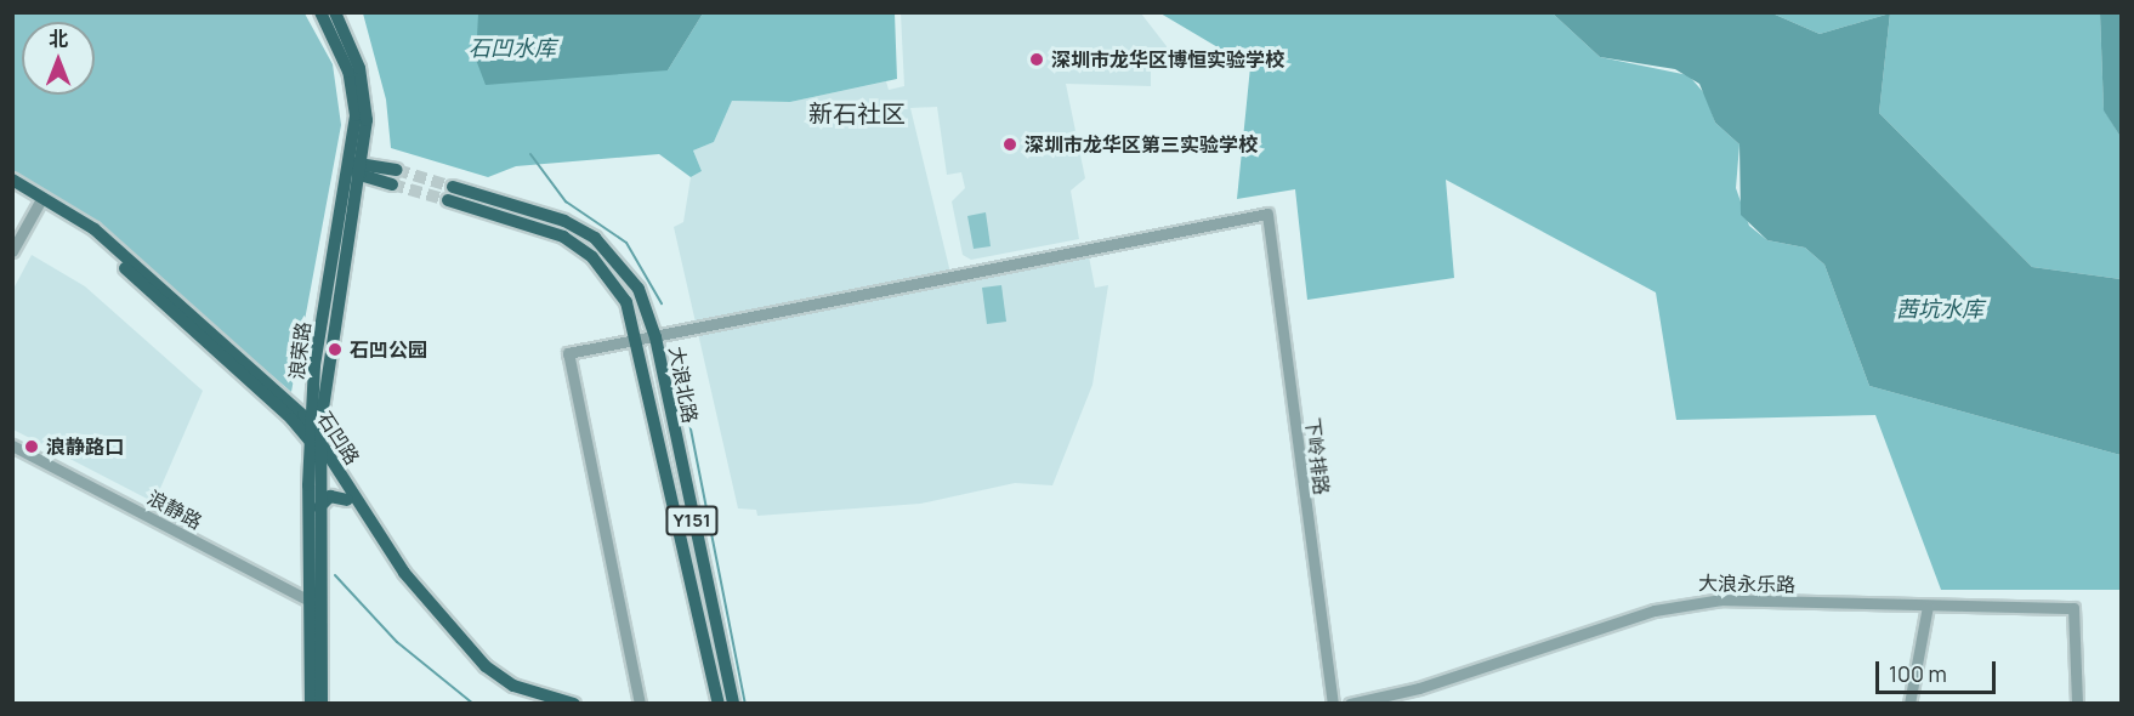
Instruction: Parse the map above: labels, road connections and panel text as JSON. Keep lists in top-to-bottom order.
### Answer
{
  "streets": {
    "main road": [
      "浪荣路",
      "大浪北路",
      "石凹路",
      "Y151"
    ],
    "street": ["下岭排路", "浪静路", "大浪永乐路"]
  },
  "crossings": [
    ["浪荣路", "石凹路"],
    ["浪荣路", "浪静路"],
    ["大浪北路", "下岭排路"]
  ],
  "districts": ["新石社区"],
  "water": ["石凹水库", "茜坑水库"],
  "places": [
    "深圳市龙华区博恒实验学校",
    "深圳市龙华区第三实验学校",
    "石凹公园",
    "浪静路口"
  ],
  "scale_bar": "100 m",
  "north": "top"
}
